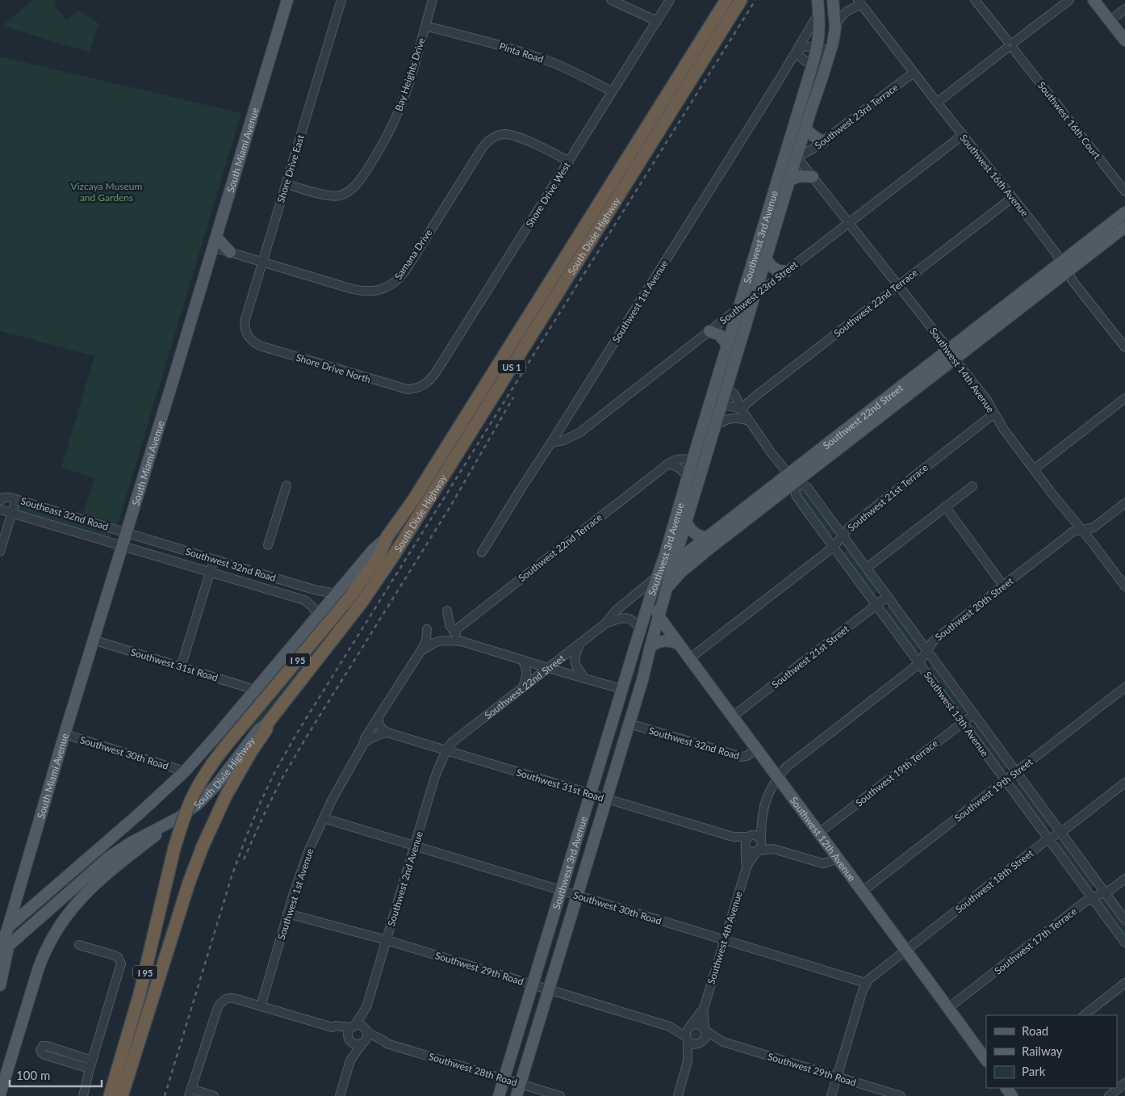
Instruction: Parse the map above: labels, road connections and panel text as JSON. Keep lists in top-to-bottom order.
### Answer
{
  "streets": {
    "highway": ["South Dixie Highway", "US 1", "I 95"],
    "main road": [
      "South Miami Avenue",
      "Southwest 3rd Avenue",
      "Southwest 22nd Street",
      "Southwest 12th Avenue"
    ],
    "street": [
      "Pinta Road",
      "Bay Heights Drive",
      "Southwest 23rd Terrace",
      "Southwest 16th Court",
      "Shore Drive East",
      "Southwest 16th Avenue",
      "Shore Drive West",
      "Samana Drive",
      "Southwest 23rd Street",
      "Southwest 1st Avenue",
      "Southwest 22nd Terrace",
      "Shore Drive North",
      "Southwest 14th Avenue",
      "Southwest 21st Terrace",
      "Southeast 32nd Road",
      "Southwest 32nd Road",
      "Southwest 20th Street",
      "Southwest 21st Street",
      "Southwest 31st Road",
      "Southwest 13th Avenue",
      "Southwest 30th Road",
      "Southwest 19th Terrace",
      "Southwest 19th Street",
      "Southwest 2nd Avenue",
      "Southwest 18th Street",
      "Southwest 4th Avenue",
      "Southwest 17th Terrace",
      "Southwest 29th Road",
      "Southwest 28th Road"
    ]
  },
  "crossings": [
    ["Pinta Road", "Bay Heights Drive"],
    ["Pinta Road", "Shore Drive West"],
    ["Bay Heights Drive", "Shore Drive East"],
    ["Southwest 23rd Terrace", "Southwest 16th Avenue"],
    ["Southwest 23rd Terrace", "Southwest 3rd Avenue"],
    ["Southwest 23rd Terrace", "Southwest 14th Avenue"],
    ["South Miami Avenue", "South Dixie Highway"],
    ["South Miami Avenue", "Southeast 32nd Road"],
    ["South Miami Avenue", "Southwest 32nd Road"],
    ["South Miami Avenue", "Southwest 31st Road"],
    ["South Miami Avenue", "Southwest 30th Road"],
    ["Shore Drive East", "Samana Drive"],
    ["Shore Drive East", "Shore Drive North"],
    ["Southwest 16th Avenue", "Southwest 23rd Street"],
    ["Southwest 16th Avenue", "Southwest 22nd Terrace"],
    ["Southwest 16th Avenue", "Southwest 22nd Street"],
    ["Shore Drive West", "Samana Drive"],
    ["Shore Drive West", "Shore Drive North"],
    ["South Dixie Highway", "Southwest 32nd Road"],
    ["South Dixie Highway", "I 95"],
    ["South Dixie Highway", "Southwest 31st Road"],
    ["South Dixie Highway", "Southwest 30th Road"],
    ["Southwest 3rd Avenue", "Southwest 23rd Street"],
    ["Southwest 3rd Avenue", "Southwest 1st Avenue"],
    ["Southwest 3rd Avenue", "Southwest 22nd Terrace"],
    ["Southwest 3rd Avenue", "Southwest 14th Avenue"],
    ["Southwest 3rd Avenue", "Southwest 22nd Street"],
    ["Southwest 3rd Avenue", "Southwest 32nd Road"],
    ["Southwest 3rd Avenue", "Southwest 31st Road"],
    ["Southwest 3rd Avenue", "Southwest 13th Avenue"],
    ["Southwest 3rd Avenue", "Southwest 30th Road"],
    ["Southwest 3rd Avenue", "Southwest 12th Avenue"],
    ["Southwest 3rd Avenue", "Southwest 29th Road"],
    ["Southwest 3rd Avenue", "Southwest 28th Road"],
    ["Southwest 23rd Street", "Southwest 1st Avenue"],
    ["Southwest 23rd Street", "Southwest 14th Avenue"],
    ["Southwest 1st Avenue", "Southwest 30th Road"],
    ["Southwest 1st Avenue", "Southwest 29th Road"],
    ["Southwest 22nd Terrace", "Southwest 14th Avenue"],
    ["Southwest 22nd Terrace", "Southwest 13th Avenue"],
    ["Southwest 14th Avenue", "Southwest 22nd Street"],
    ["Southwest 14th Avenue", "Southwest 21st Terrace"],
    ["Southwest 14th Avenue", "Southwest 20th Street"],
    ["Southwest 22nd Street", "Southwest 31st Road"],
    ["Southwest 22nd Street", "Southwest 13th Avenue"],
    ["Southwest 22nd Street", "Southwest 2nd Avenue"],
    ["Southwest 21st Terrace", "Southwest 13th Avenue"],
    ["Southwest 21st Terrace", "Southwest 12th Avenue"],
    ["Southeast 32nd Road", "Southwest 32nd Road"],
    ["Southwest 32nd Road", "Southwest 12th Avenue"],
    ["Southwest 20th Street", "Southwest 13th Avenue"],
    ["Southwest 20th Street", "Southwest 12th Avenue"],
    ["Southwest 21st Street", "Southwest 13th Avenue"],
    ["Southwest 21st Street", "Southwest 12th Avenue"],
    ["Southwest 31st Road", "Southwest 2nd Avenue"],
    ["Southwest 31st Road", "Southwest 4th Avenue"],
    ["Southwest 13th Avenue", "Southwest 19th Terrace"],
    ["Southwest 13th Avenue", "Southwest 19th Street"],
    ["Southwest 13th Avenue", "Southwest 18th Street"],
    ["Southwest 13th Avenue", "Southwest 17th Terrace"],
    ["Southwest 30th Road", "Southwest 2nd Avenue"],
    ["Southwest 30th Road", "Southwest 18th Street"],
    ["Southwest 30th Road", "Southwest 4th Avenue"],
    ["Southwest 19th Terrace", "Southwest 12th Avenue"],
    ["Southwest 19th Street", "Southwest 12th Avenue"],
    ["Southwest 12th Avenue", "Southwest 18th Street"],
    ["Southwest 12th Avenue", "Southwest 17th Terrace"],
    ["Southwest 2nd Avenue", "Southwest 29th Road"],
    ["Southwest 2nd Avenue", "Southwest 28th Road"],
    ["Southwest 4th Avenue", "Southwest 29th Road"]
  ],
  "parks": ["Vizcaya Museum and Gardens"],
  "legend": ["Road", "Railway", "Park"],
  "scale_bar": "100 m"
}
